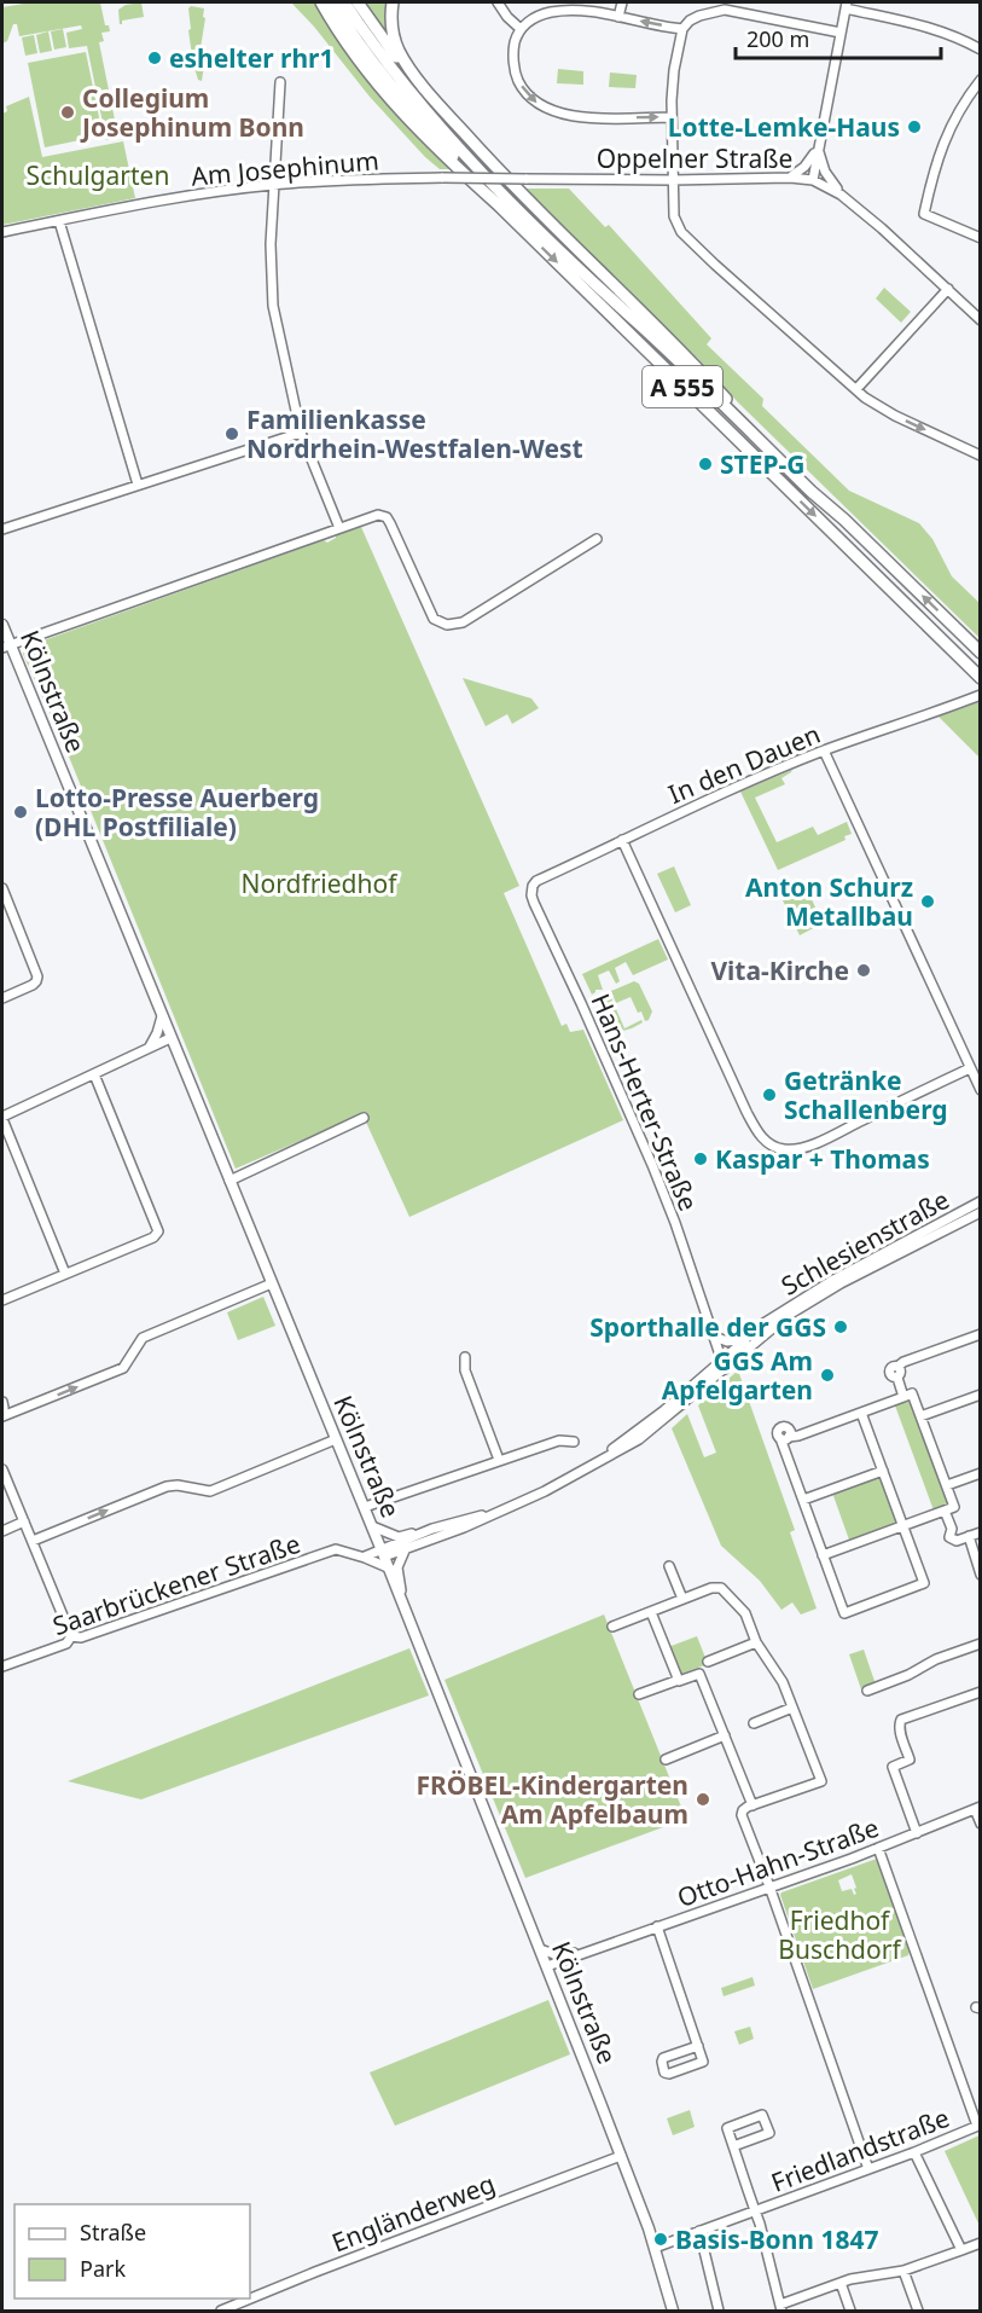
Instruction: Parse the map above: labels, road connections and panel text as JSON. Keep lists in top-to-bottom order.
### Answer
{
  "streets": {
    "highway": ["A 555"],
    "main road": ["Kölnstraße"],
    "street": [
      "Oppelner Straße",
      "Am Josephinum",
      "In den Dauen",
      "Hans-Herter-Straße",
      "Schlesienstraße",
      "Saarbrückener Straße",
      "Otto-Hahn-Straße",
      "Friedlandstraße",
      "Engländerweg"
    ]
  },
  "crossings": [
    ["Oppelner Straße", "Am Josephinum"],
    ["Kölnstraße", "Schlesienstraße"],
    ["Kölnstraße", "Saarbrückener Straße"],
    ["Kölnstraße", "Otto-Hahn-Straße"],
    ["Kölnstraße", "Friedlandstraße"],
    ["Kölnstraße", "Engländerweg"],
    ["In den Dauen", "Hans-Herter-Straße"],
    ["Hans-Herter-Straße", "Schlesienstraße"],
    ["Schlesienstraße", "Saarbrückener Straße"]
  ],
  "parks": ["Schulgarten", "Nordfriedhof", "Friedhof Buschdorf"],
  "places": [
    "eshelter rhr1",
    "Collegium Josephinum Bonn",
    "Lotte-Lemke-Haus",
    "Familienkasse Nordrhein-Westfalen-West",
    "STEP-G",
    "Lotto-Presse Auerberg (DHL Postfiliale)",
    "Anton Schurz Metallbau",
    "Vita-Kirche",
    "Getränke Schallenberg",
    "Kaspar + Thomas",
    "Sporthalle der GGS",
    "GGS Am Apfelgarten",
    "FRÖBEL-Kindergarten Am Apfelbaum",
    "Basis-Bonn 1847"
  ],
  "legend": ["Straße", "Park"],
  "scale_bar": "200 m"
}
